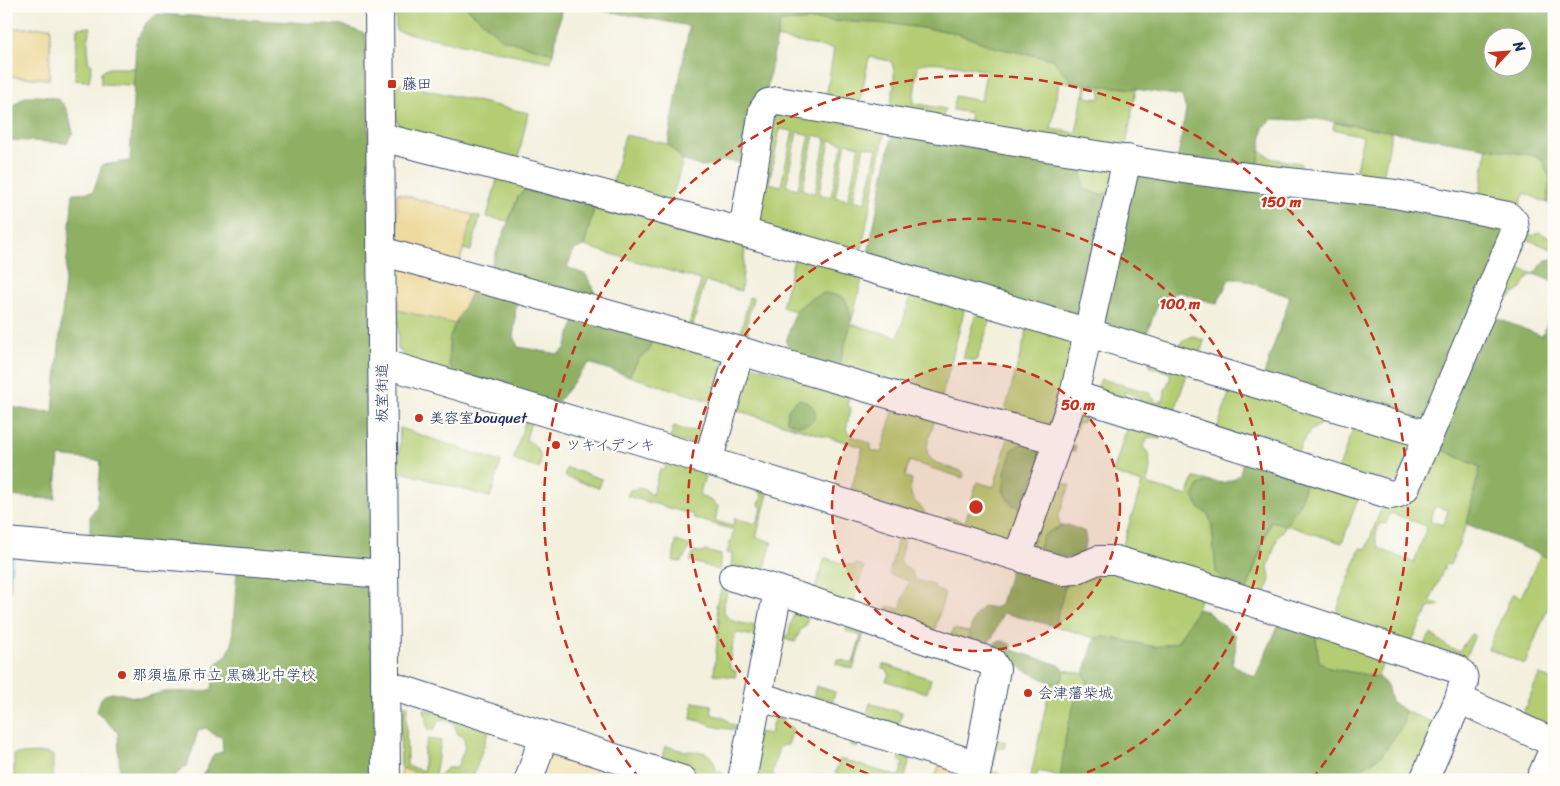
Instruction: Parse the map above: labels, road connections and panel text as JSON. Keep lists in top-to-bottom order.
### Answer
{
  "streets": {
    "street": ["板室街道"]
  },
  "places": {
    "transit": ["藤田"],
    "other": [
      "美容室bouquet",
      "ツキイデンキ",
      "那須塩原市立 黒磯北中学校",
      "会津藩柴城"
    ]
  },
  "north": "top right",
  "rings": ["150 m", "100 m", "50 m"]
}
